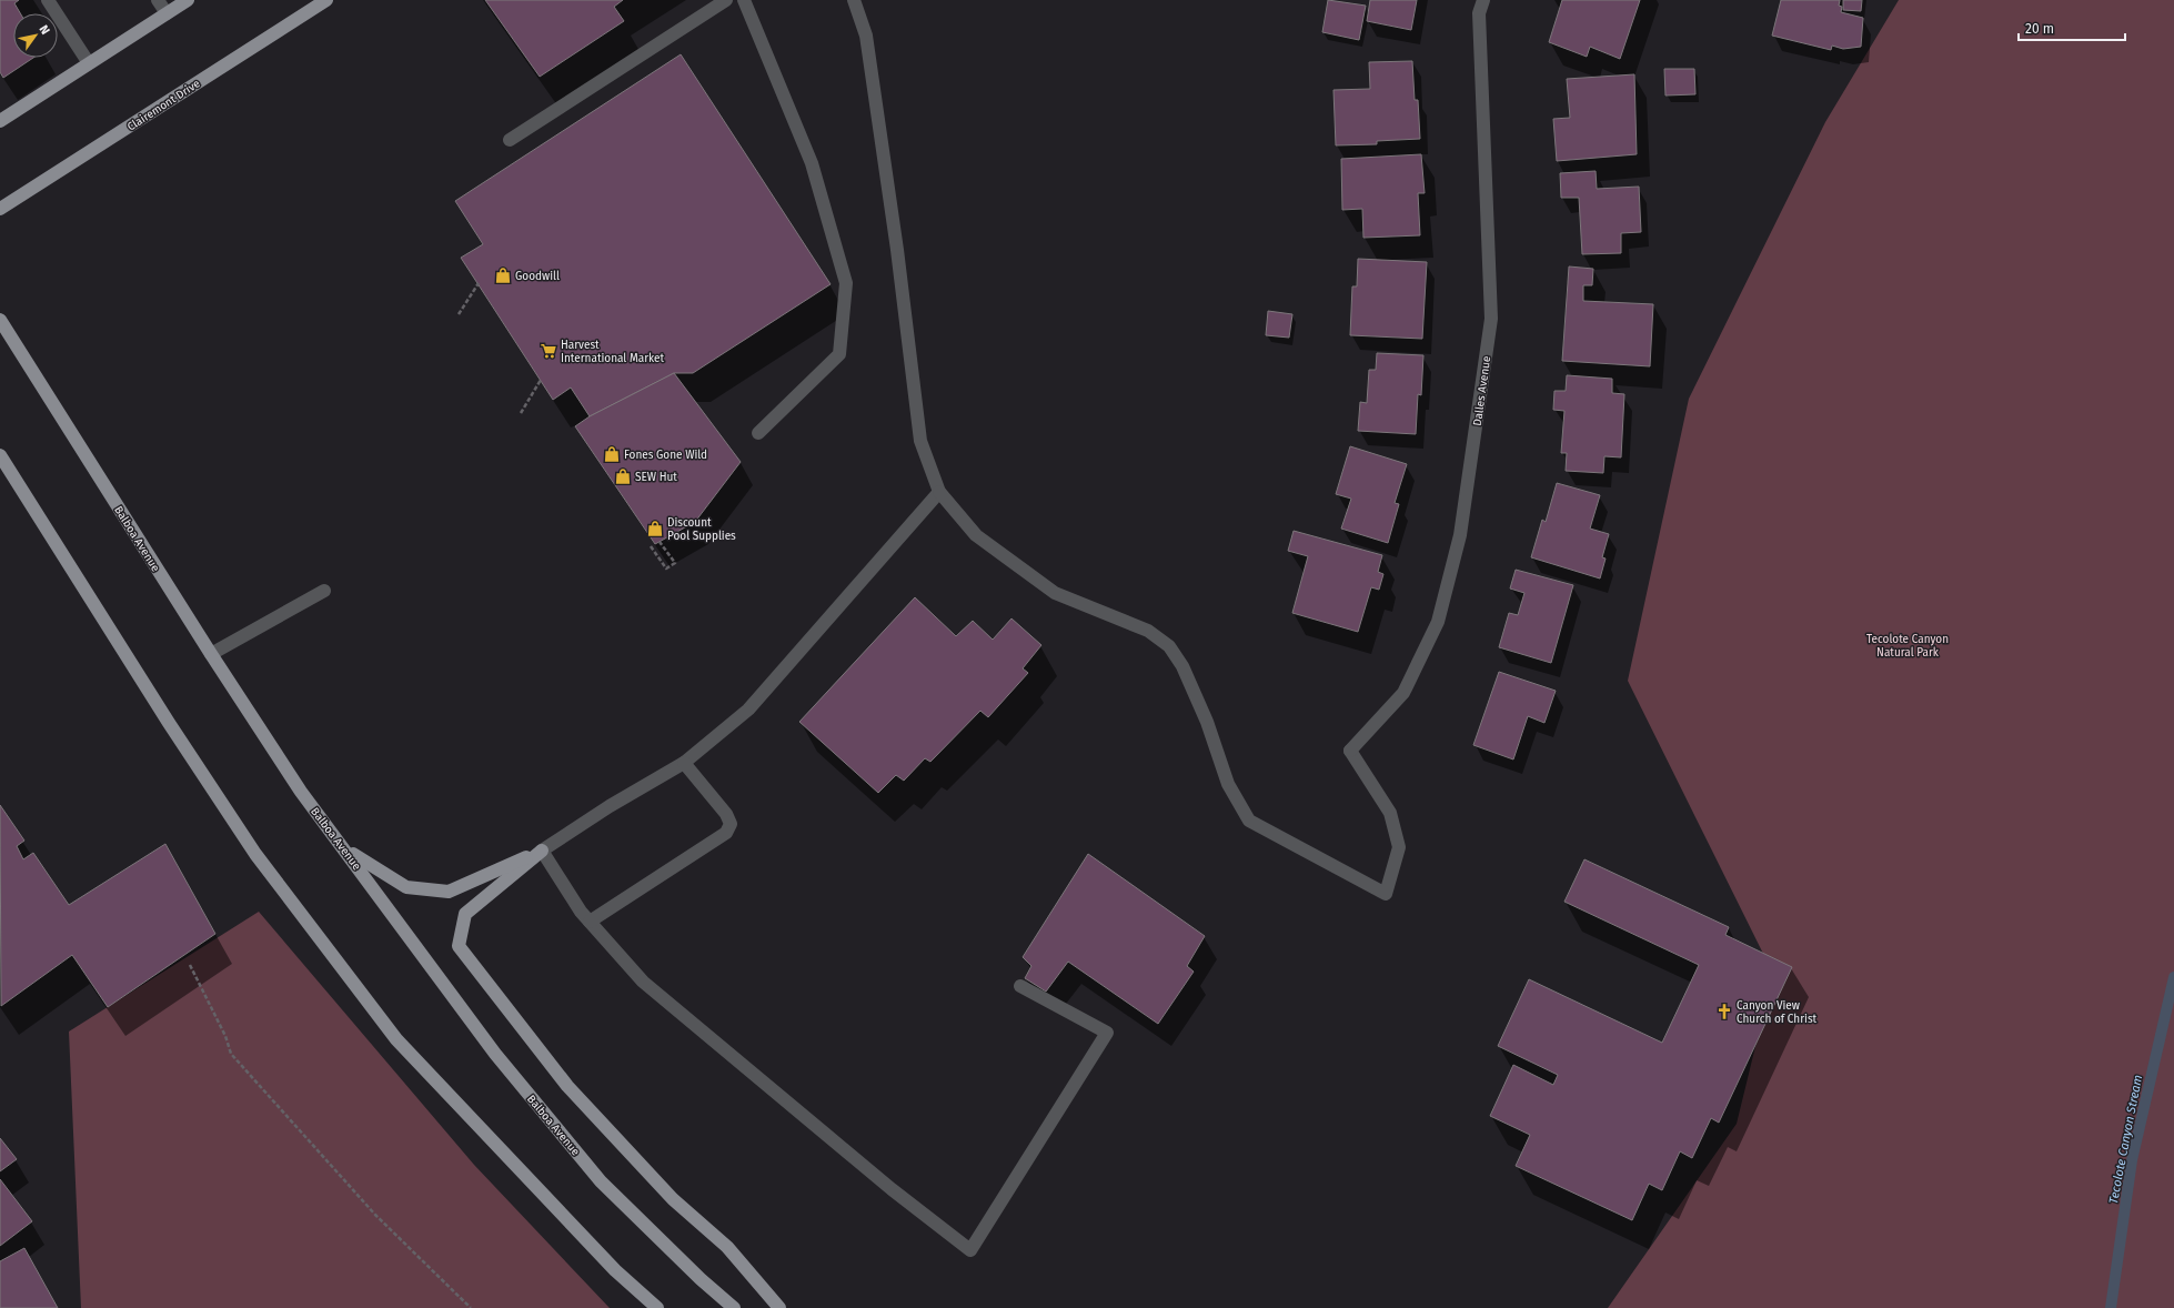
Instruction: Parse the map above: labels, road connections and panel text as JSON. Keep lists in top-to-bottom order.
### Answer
{
  "streets": {
    "main road": ["Clairemont Drive", "Balboa Avenue"],
    "street": ["Dalles Avenue"]
  },
  "water": ["Tecolote Canyon Stream"],
  "parks": ["Tecolote Canyon Natural Park"],
  "places": {
    "shop": [
      "Goodwill",
      "Fones Gone Wild",
      "SEW Hut",
      "Discount Pool Supplies"
    ],
    "supermarket": ["Harvest International Market"],
    "church": ["Canyon View Church of Christ"]
  },
  "scale_bar": "20 m",
  "north": "top right"
}
